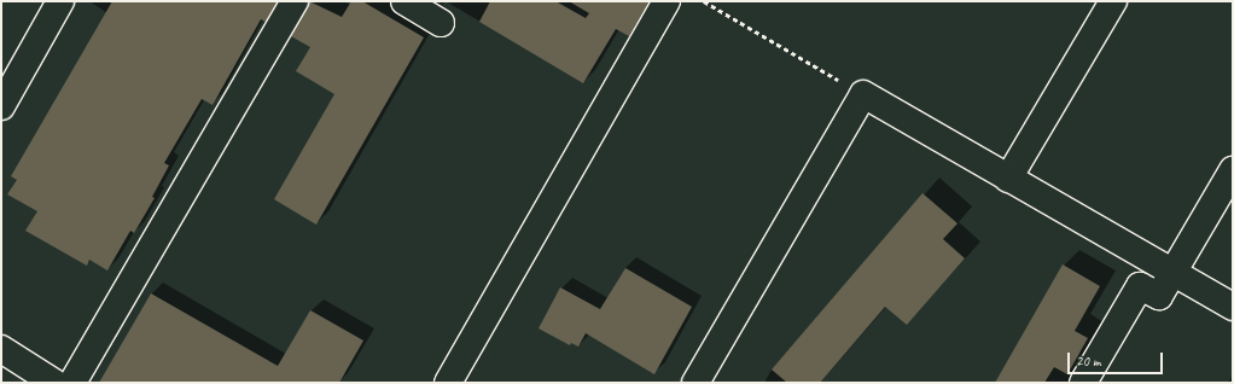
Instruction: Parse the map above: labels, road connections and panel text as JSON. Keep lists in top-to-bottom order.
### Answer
{
  "scale_bar": "20 m"
}
